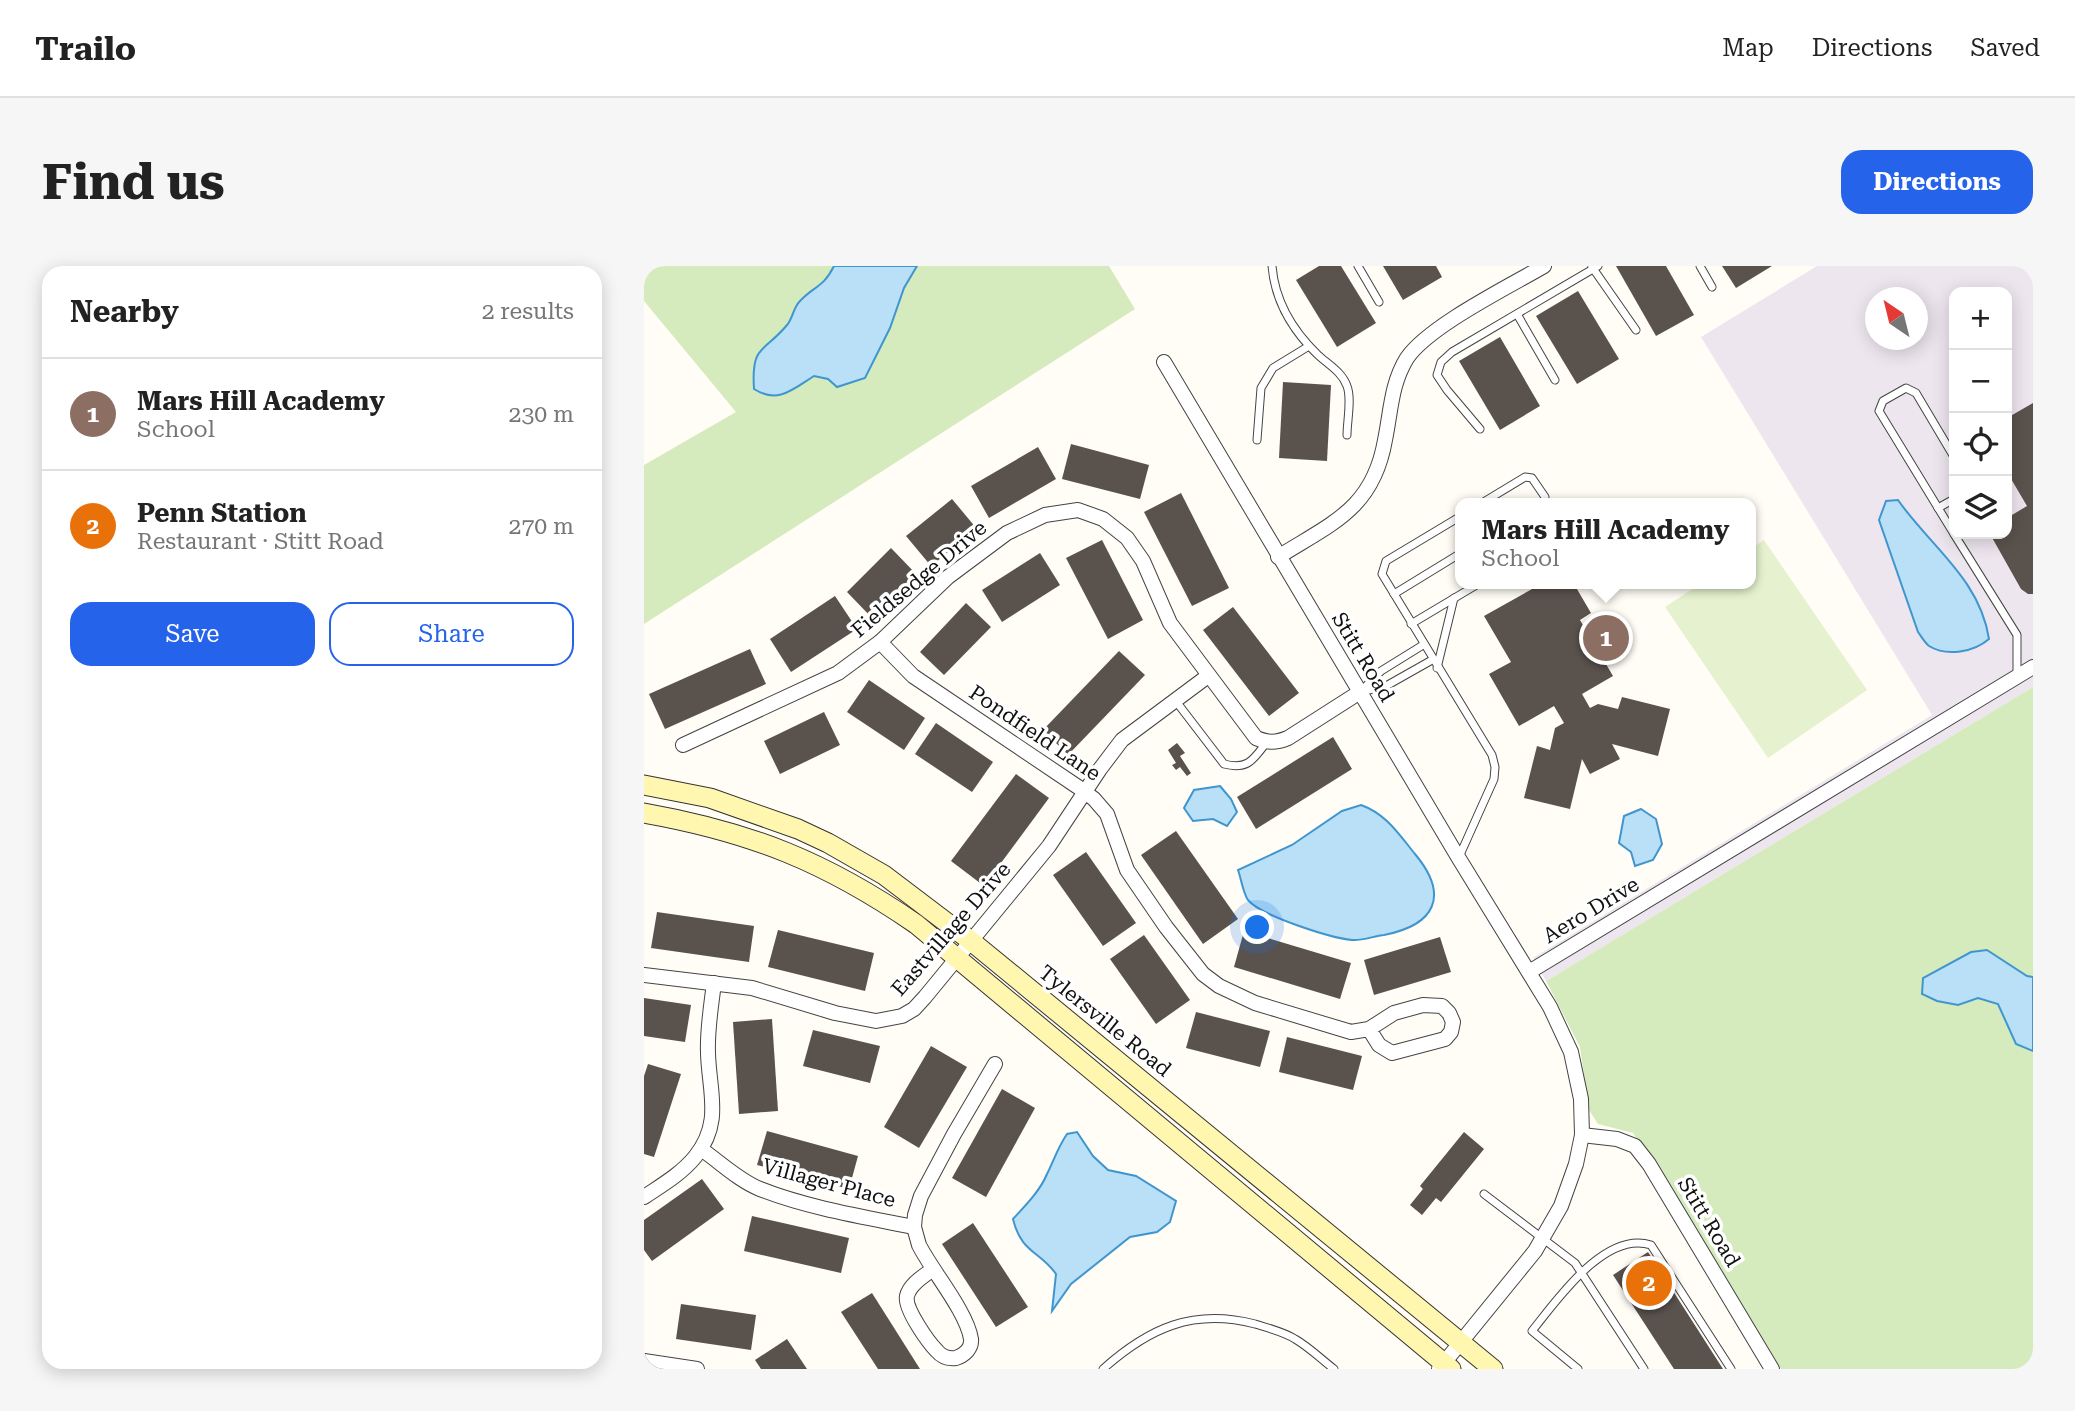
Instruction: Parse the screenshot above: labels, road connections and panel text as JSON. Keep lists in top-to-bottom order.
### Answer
{
  "streets": {
    "main road": ["Tylersville Road"],
    "street": [
      "Fieldsedge Drive",
      "Stitt Road",
      "Pondfield Lane",
      "Aero Drive",
      "Eastvillage Drive",
      "Villager Place"
    ]
  },
  "crossings": [
    ["Fieldsedge Drive", "Pondfield Lane"],
    ["Fieldsedge Drive", "Eastvillage Drive"],
    ["Stitt Road", "Aero Drive"],
    ["Pondfield Lane", "Eastvillage Drive"],
    ["Eastvillage Drive", "Tylersville Road"]
  ],
  "north": "top left",
  "page": {
    "header": "Trailo",
    "nav": ["Map", "Directions", "Saved"],
    "buttons": [
      "Directions",
      ["Save", "Share"]
    ],
    "title": "Find us",
    "heading": ["Nearby", "2 results"],
    "map_buttons": ["+", "−"],
    "list": [
      {
        "mark": "1",
        "name": "Mars Hill Academy",
        "note": "School",
        "value": "230 m"
      },
      {
        "mark": "2",
        "name": "Penn Station",
        "note": "Restaurant · Stitt Road",
        "value": "270 m"
      }
    ],
    "popup": ["Mars Hill Academy", "School"],
    "pins": ["1", "2"]
  }
}
